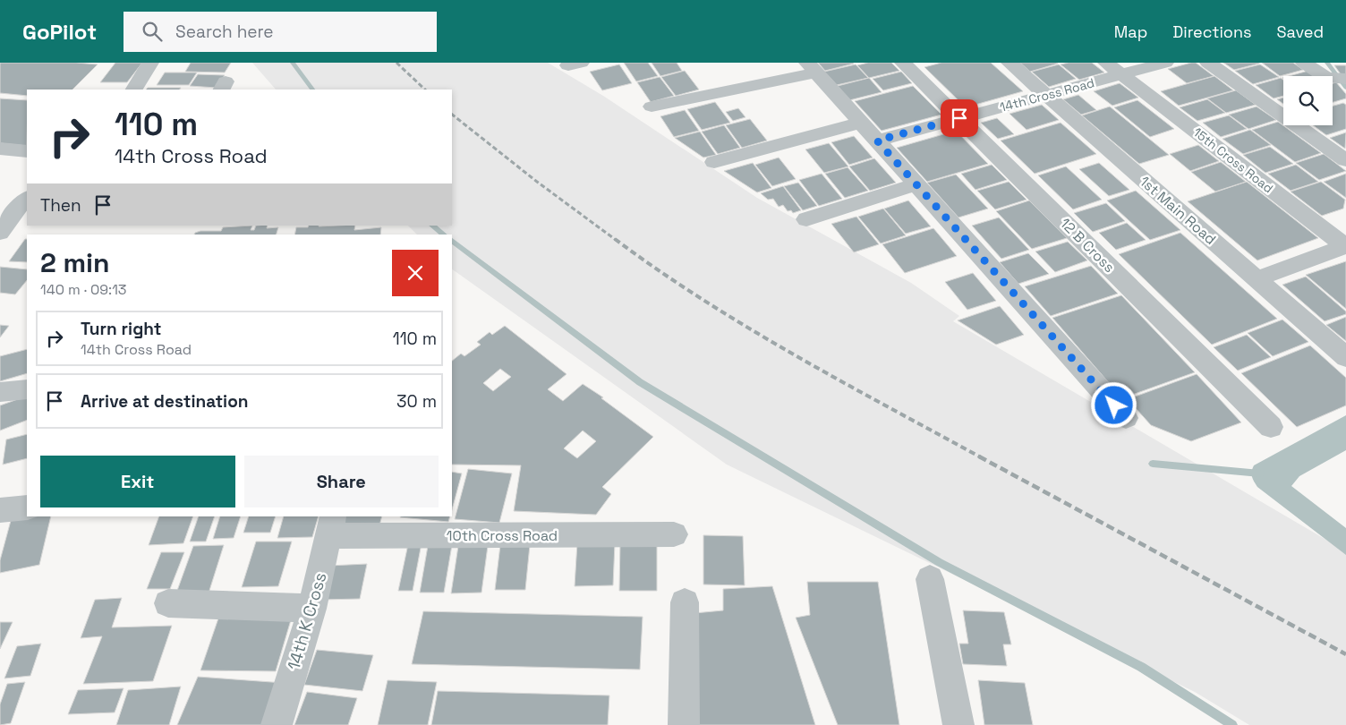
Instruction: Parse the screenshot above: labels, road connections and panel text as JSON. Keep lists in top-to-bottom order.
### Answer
{
  "streets": {
    "street": [
      "14th Cross Road",
      "15th Cross Road",
      "1st Main Road",
      "12 B Cross",
      "10th Cross Road",
      "14th K Cross"
    ]
  },
  "crossings": [
    ["14th Cross Road", "15th Cross Road"],
    ["14th Cross Road", "1st Main Road"],
    ["14th Cross Road", "12 B Cross"],
    ["10th Cross Road", "14th K Cross"]
  ],
  "page": {
    "header": "GoPilot",
    "search": "Search here",
    "nav": ["Map", "Directions", "Saved"],
    "turn": ["110 m", "14th Cross Road"],
    "then": "Then",
    "heading": ["2 min", "140 m · 09:13"],
    "list": [
      {
        "name": "Turn right",
        "note": "14th Cross Road",
        "value": "110 m"
      },
      {
        "name": "Arrive at destination",
        "value": "30 m"
      }
    ],
    "buttons": ["Exit", "Share"]
  }
}
